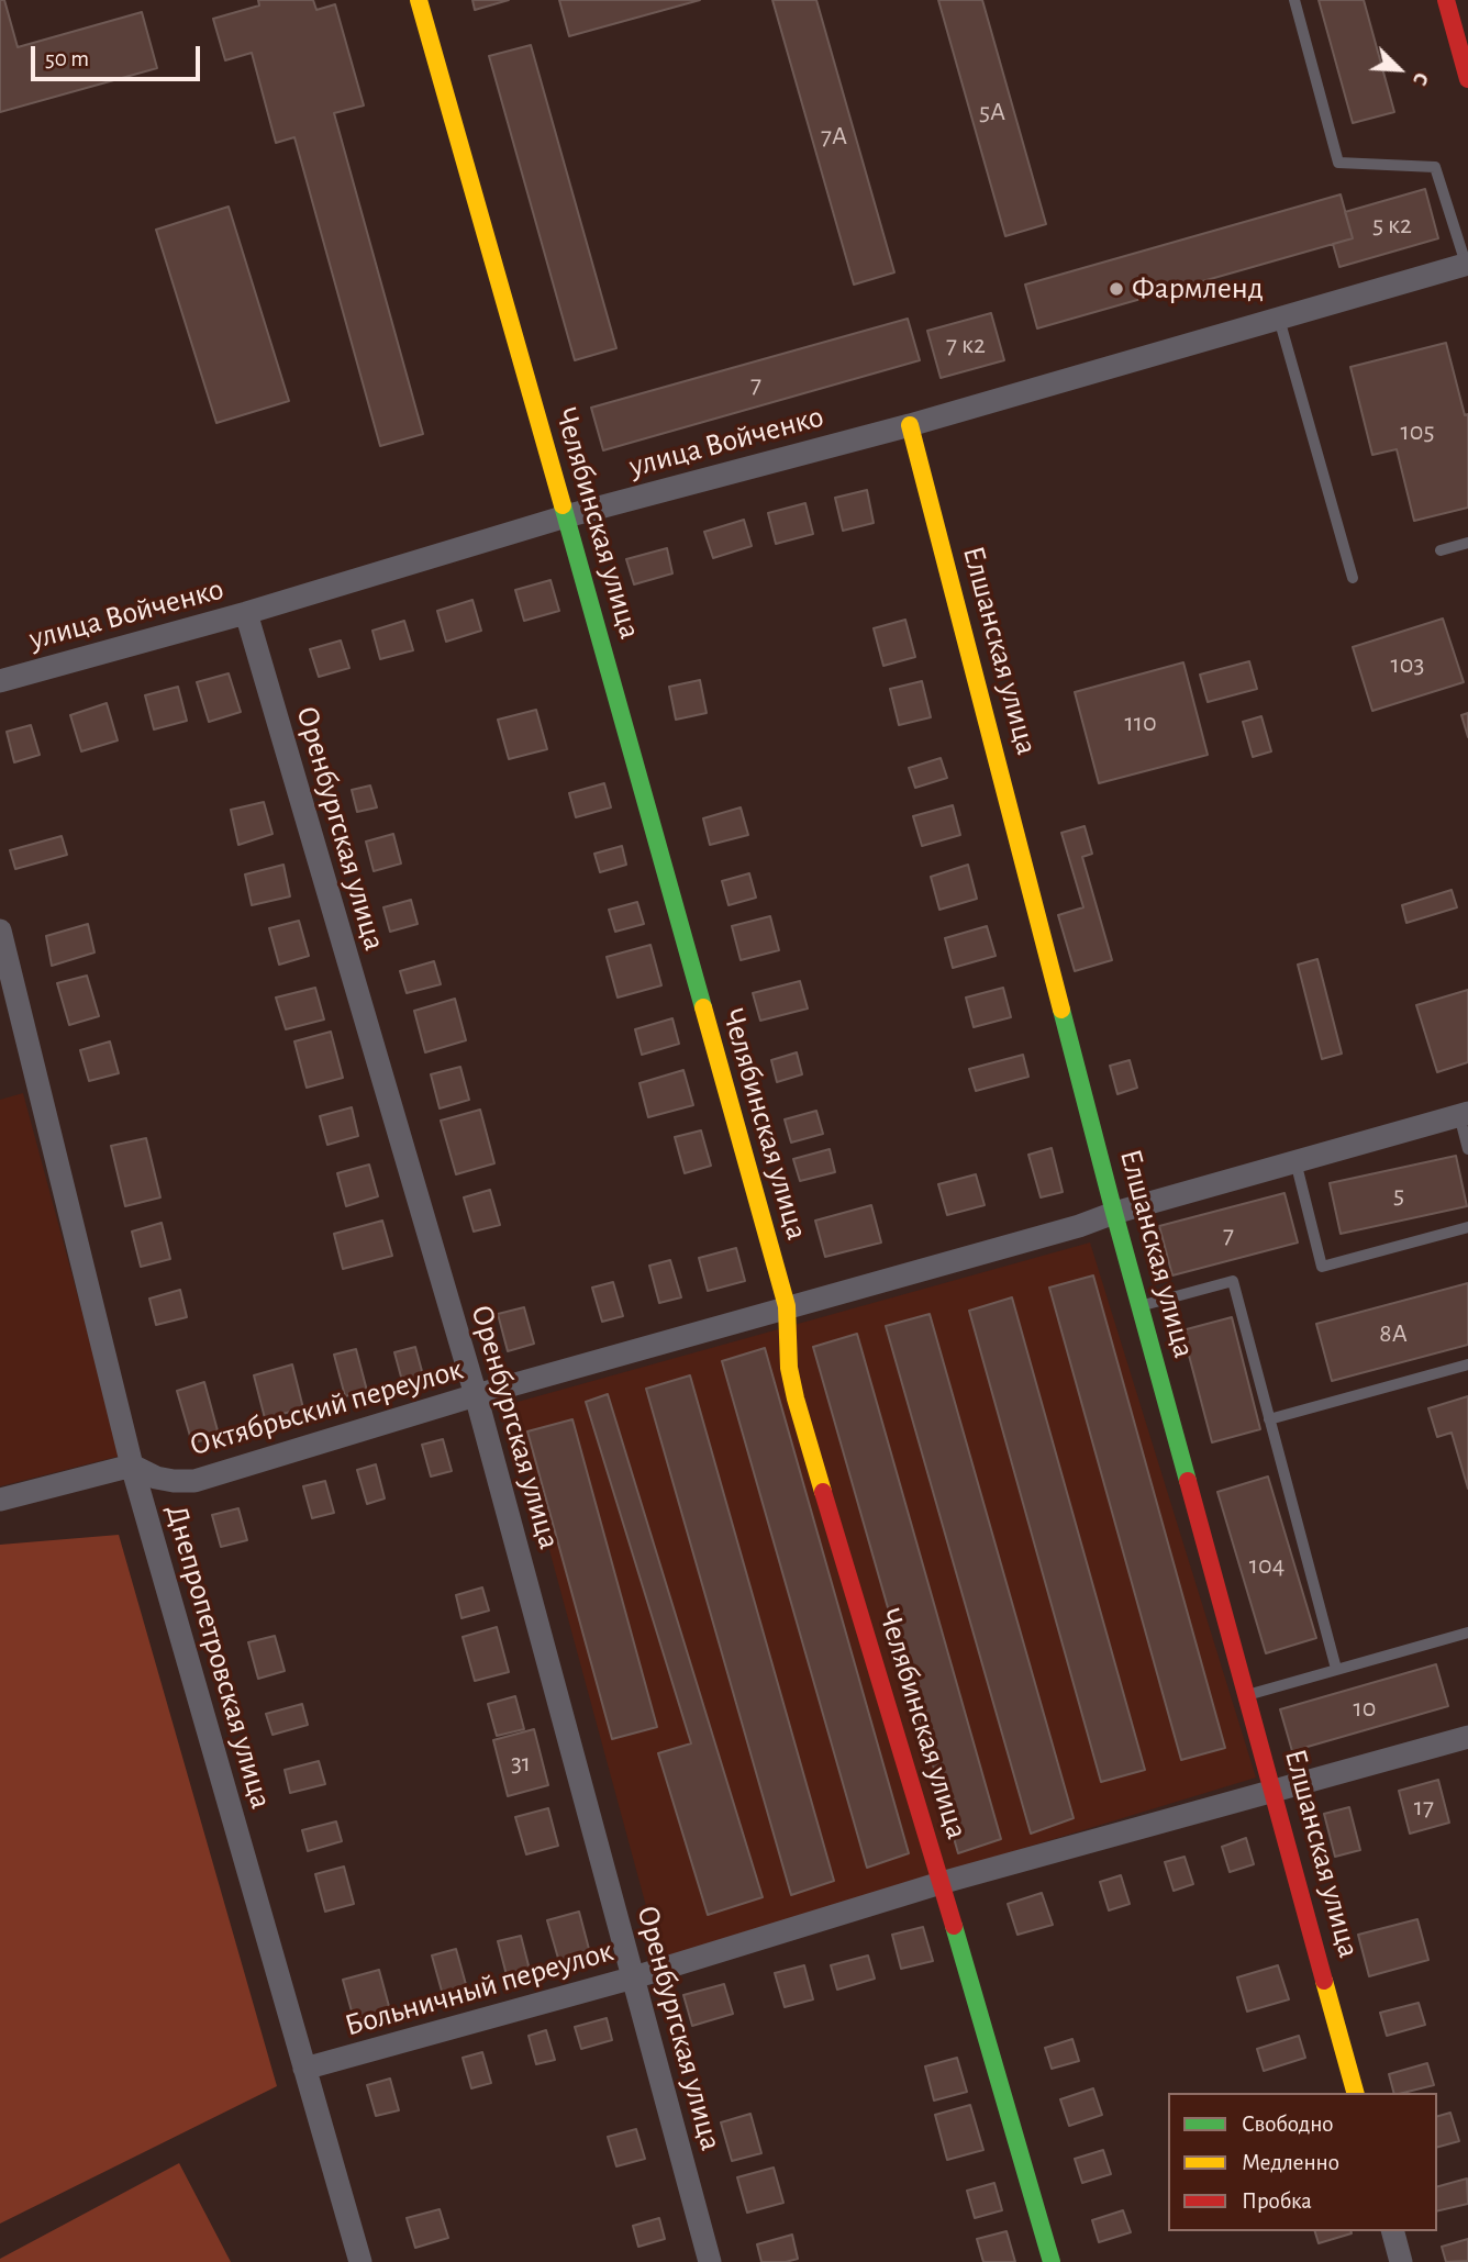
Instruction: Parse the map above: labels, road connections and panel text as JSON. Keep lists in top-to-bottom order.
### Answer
{
  "streets": {
    "street": [
      "улица Войченко",
      "Челябинская улица",
      "Елшанская улица",
      "Оренбургская улица",
      "Октябрьский переулок",
      "Днепропетровская улица",
      "Больничный переулок"
    ]
  },
  "crossings": [
    ["улица Войченко", "Челябинская улица"],
    ["улица Войченко", "Елшанская улица"],
    ["улица Войченко", "Оренбургская улица"],
    ["Челябинская улица", "Октябрьский переулок"],
    ["Челябинская улица", "Больничный переулок"],
    ["Елшанская улица", "Октябрьский переулок"],
    ["Елшанская улица", "Больничный переулок"],
    ["Оренбургская улица", "Октябрьский переулок"],
    ["Оренбургская улица", "Больничный переулок"],
    ["Октябрьский переулок", "Днепропетровская улица"],
    ["Днепропетровская улица", "Больничный переулок"]
  ],
  "places": ["Фармленд"],
  "house_numbers": [
    "5А",
    "7А",
    "5 к2",
    "7 к2",
    "7",
    "105",
    "103",
    "110",
    "5",
    "7",
    "8А",
    "104",
    "10",
    "31",
    "17"
  ],
  "legend": ["Свободно", "Медленно", "Пробка"],
  "scale_bar": "50 m",
  "north": "bottom right"
}
